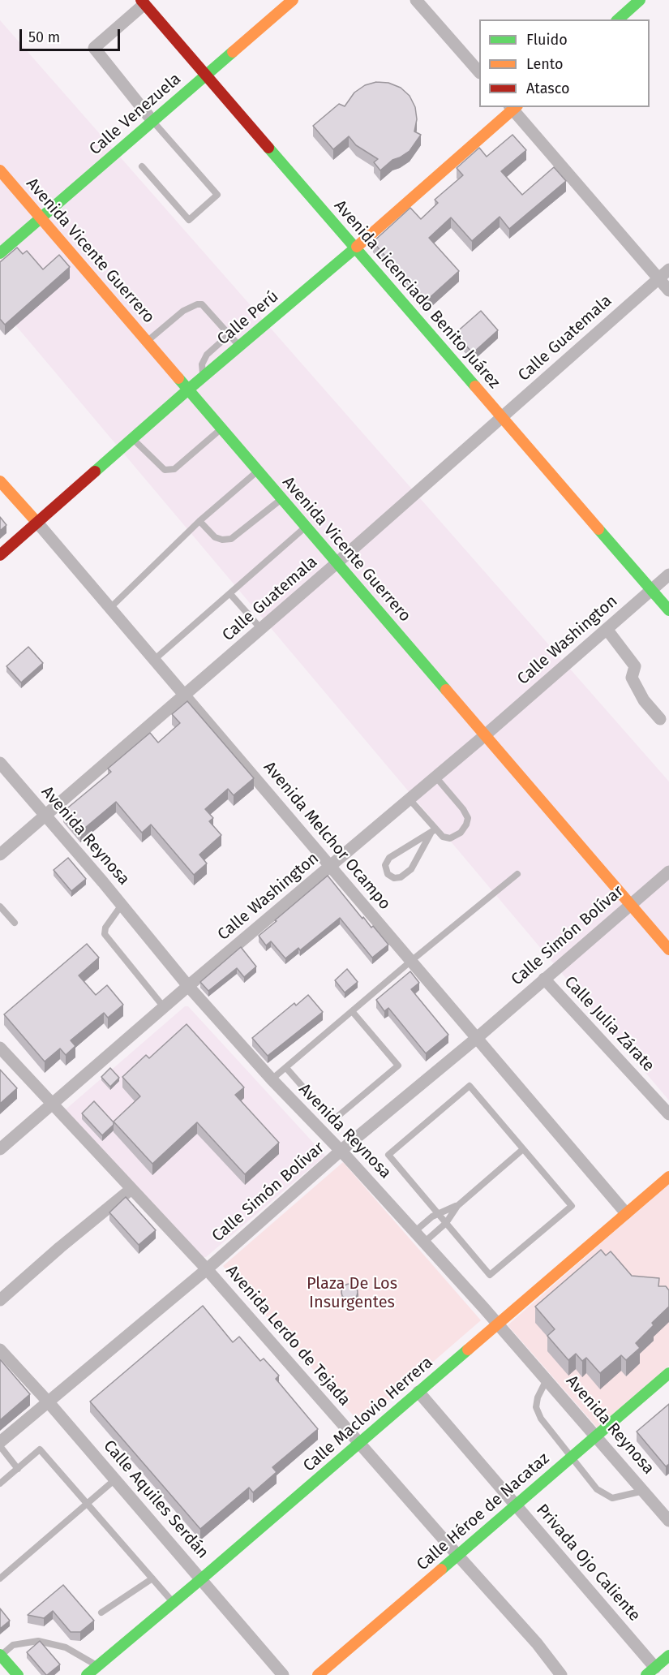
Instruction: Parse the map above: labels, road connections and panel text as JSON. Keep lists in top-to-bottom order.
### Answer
{
  "streets": {
    "main road": [
      "Calle Venezuela",
      "Avenida Vicente Guerrero",
      "Avenida Licenciado Benito Juárez",
      "Calle Perú",
      "Avenida Melchor Ocampo",
      "Calle Maclovio Herrera",
      "Calle Héroe de Nacataz"
    ],
    "street": [
      "Calle Guatemala",
      "Calle Washington",
      "Avenida Reynosa",
      "Calle Simón Bolívar",
      "Calle Julia Zárate",
      "Avenida Lerdo de Tejada",
      "Calle Aquiles Serdán",
      "Privada Ojo Caliente"
    ]
  },
  "crossings": [
    ["Calle Venezuela", "Avenida Vicente Guerrero"],
    ["Calle Venezuela", "Avenida Licenciado Benito Juárez"],
    ["Avenida Vicente Guerrero", "Calle Perú"],
    ["Avenida Vicente Guerrero", "Calle Guatemala"],
    ["Avenida Vicente Guerrero", "Calle Washington"],
    ["Avenida Vicente Guerrero", "Calle Simón Bolívar"],
    ["Avenida Licenciado Benito Juárez", "Calle Perú"],
    ["Avenida Licenciado Benito Juárez", "Calle Guatemala"],
    ["Avenida Licenciado Benito Juárez", "Calle Washington"],
    ["Calle Perú", "Avenida Melchor Ocampo"],
    ["Calle Guatemala", "Avenida Reynosa"],
    ["Calle Guatemala", "Avenida Melchor Ocampo"],
    ["Calle Washington", "Avenida Reynosa"],
    ["Calle Washington", "Avenida Melchor Ocampo"],
    ["Calle Washington", "Avenida Lerdo de Tejada"],
    ["Avenida Reynosa", "Calle Simón Bolívar"],
    ["Avenida Reynosa", "Calle Maclovio Herrera"],
    ["Avenida Reynosa", "Calle Héroe de Nacataz"],
    ["Avenida Melchor Ocampo", "Calle Simón Bolívar"],
    ["Avenida Melchor Ocampo", "Calle Maclovio Herrera"],
    ["Calle Simón Bolívar", "Calle Julia Zárate"],
    ["Calle Simón Bolívar", "Avenida Lerdo de Tejada"],
    ["Calle Simón Bolívar", "Calle Aquiles Serdán"],
    ["Avenida Lerdo de Tejada", "Calle Maclovio Herrera"],
    ["Avenida Lerdo de Tejada", "Calle Héroe de Nacataz"],
    ["Calle Maclovio Herrera", "Calle Aquiles Serdán"],
    ["Calle Maclovio Herrera", "Privada Ojo Caliente"],
    ["Calle Héroe de Nacataz", "Privada Ojo Caliente"]
  ],
  "parks": ["Plaza De Los Insurgentes"],
  "legend": ["Fluido", "Lento", "Atasco"],
  "scale_bar": "50 m"
}
